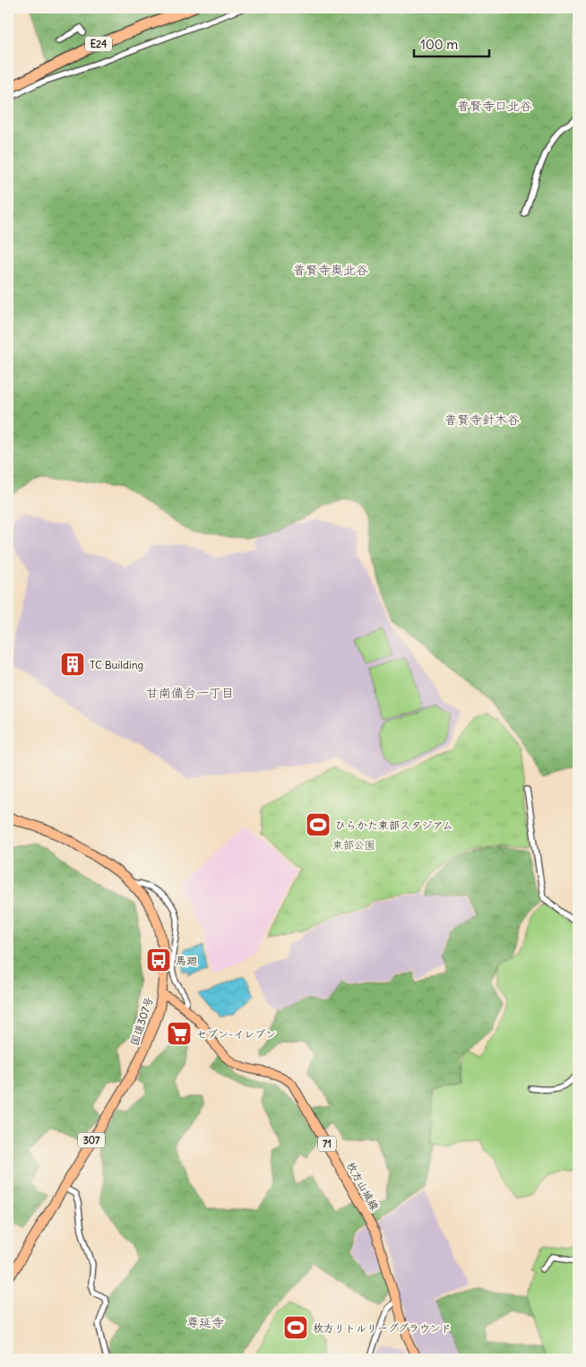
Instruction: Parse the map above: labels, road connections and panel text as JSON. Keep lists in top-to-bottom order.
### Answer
{
  "streets": {
    "highway": ["E24", "国道307号", "307"],
    "main road": ["71", "枚方山城線"]
  },
  "crossings": [
    ["国道307号", "枚方山城線"]
  ],
  "districts": [
    "普賢寺口北谷",
    "普賢寺奥北谷",
    "普賢寺針木谷",
    "甘南備台一丁目",
    "尊延寺"
  ],
  "parks": ["東部公園"],
  "places": {
    "building": ["TC Building"],
    "sports": ["ひらかた東部スタジアム", "枚方リトルリーググラウンド"],
    "bus stop": ["馬廻"],
    "supermarket": ["セブン-イレブン"]
  },
  "scale_bar": "100 m"
}
